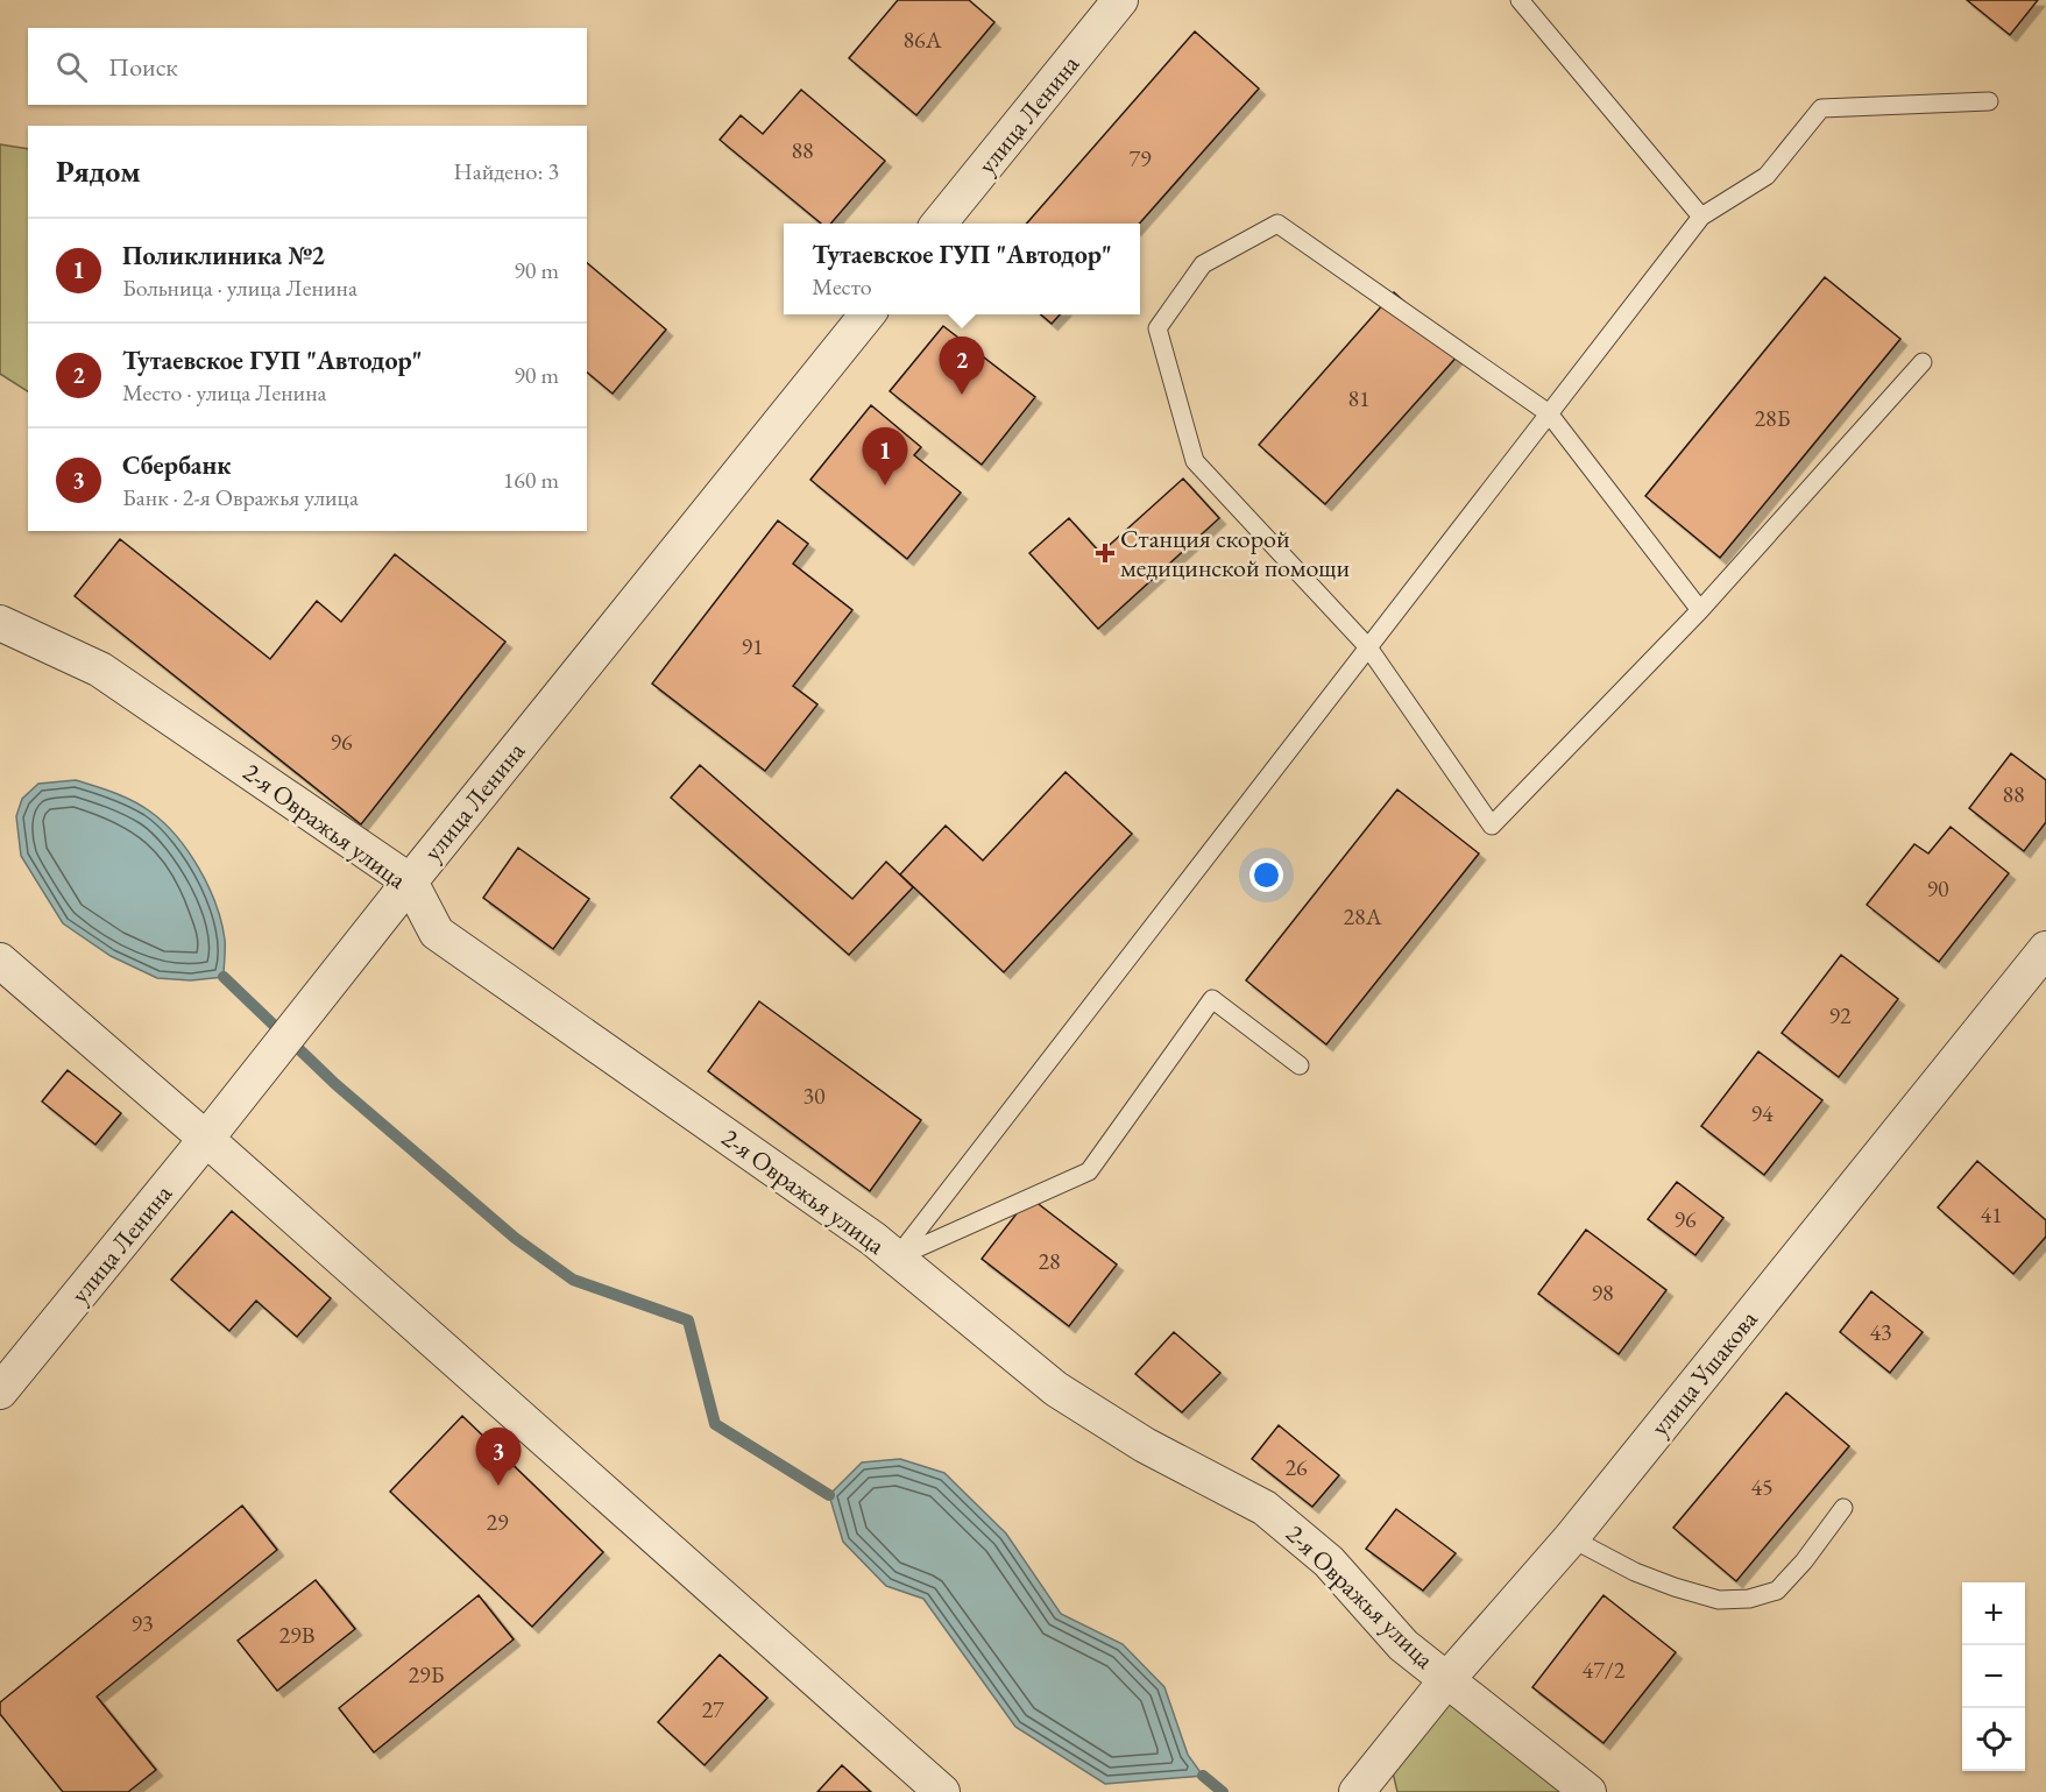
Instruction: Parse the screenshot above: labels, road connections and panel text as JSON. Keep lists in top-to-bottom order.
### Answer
{
  "streets": {
    "street": ["улица Ленина", "2-я Овражья улица", "улица Ушакова"]
  },
  "crossings": [
    ["улица Ленина", "2-я Овражья улица"],
    ["2-я Овражья улица", "улица Ушакова"]
  ],
  "places": {
    "health": ["Станция скорой медицинской помощи"]
  },
  "house_numbers": [
    "86А",
    "88",
    "79",
    "81",
    "28Б",
    "91",
    "96",
    "88",
    "90",
    "28А",
    "92",
    "30",
    "94",
    "41",
    "96",
    "28",
    "98",
    "43",
    "26",
    "45",
    "29",
    "93",
    "29В",
    "47/2",
    "29Б",
    "27"
  ],
  "page": {
    "search": "Поиск",
    "heading": ["Рядом", "Найдено: 3"],
    "list": [
      {
        "mark": "1",
        "name": "Поликлиника №2",
        "note": "Больница · улица Ленина",
        "value": "90 m"
      },
      {
        "mark": "2",
        "name": "Тутаевское ГУП \"Автодор\"",
        "note": "Место · улица Ленина",
        "value": "90 m"
      },
      {
        "mark": "3",
        "name": "Сбербанк",
        "note": "Банк · 2-я Овражья улица",
        "value": "160 m"
      }
    ],
    "popup": ["Тутаевское ГУП \"Автодор\"", "Место"],
    "pins": ["2", "1", "3"],
    "map_buttons": ["+", "−"]
  }
}
